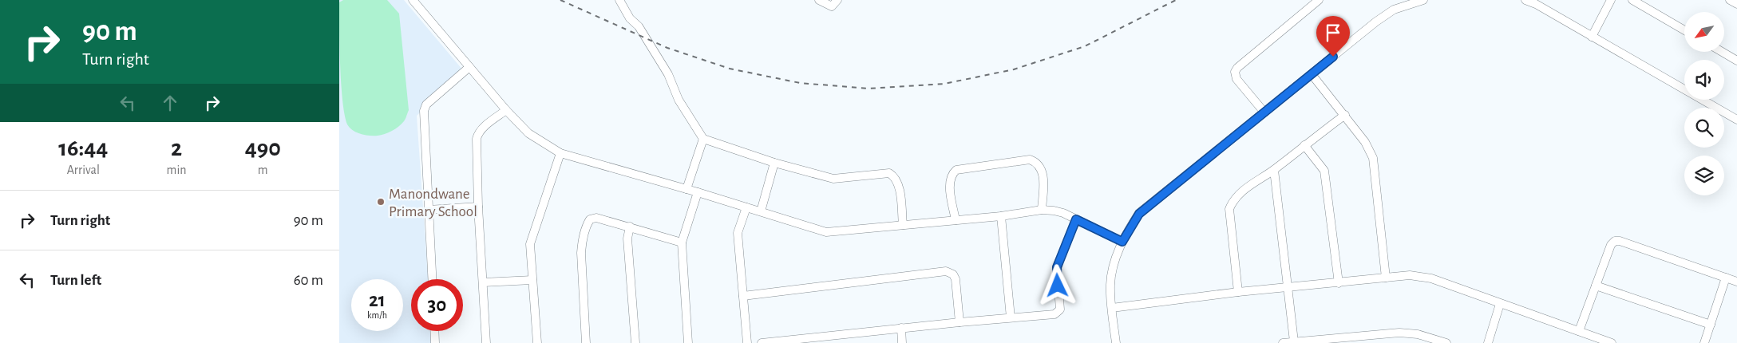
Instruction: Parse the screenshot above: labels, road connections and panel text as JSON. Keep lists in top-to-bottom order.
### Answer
{
  "places": ["Manondwane Primary School"],
  "north": "bottom left",
  "page": {
    "turn": ["90 m", "Turn right"],
    "eta": [
      "16:44",
      "Arrival",
      "2",
      "min",
      "490",
      "m"
    ],
    "list": [
      {
        "name": "Turn right",
        "value": "90 m"
      },
      {
        "name": "Turn left",
        "value": "60 m"
      }
    ],
    "speed": "21 km/h",
    "limit": "30"
  }
}
